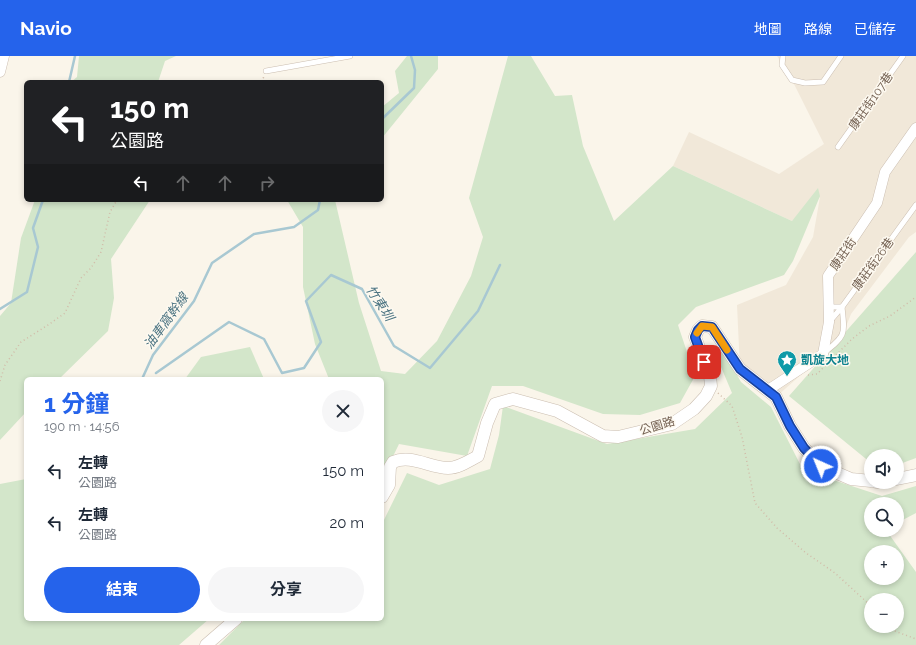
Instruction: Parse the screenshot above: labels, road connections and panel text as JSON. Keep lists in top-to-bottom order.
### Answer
{
  "streets": {
    "street": ["康莊街", "公園路"],
    "lane": ["康莊街107巷", "康莊街26巷"]
  },
  "crossings": [
    ["康莊街", "康莊街26巷"]
  ],
  "water": ["竹東圳", "油車窩幹線"],
  "places": {
    "place": ["凱旋大地"]
  },
  "page": {
    "header": "Navio",
    "nav": ["地圖", "路線", "已儲存"],
    "turn": ["150 m", "公園路"],
    "heading": ["1 分鐘", "190 m · 14:56"],
    "list": [
      {
        "name": "左轉",
        "note": "公園路",
        "value": "150 m"
      },
      {
        "name": "左轉",
        "note": "公園路",
        "value": "20 m"
      }
    ],
    "map_buttons": ["+", "−"],
    "buttons": ["結束", "分享"]
  }
}
